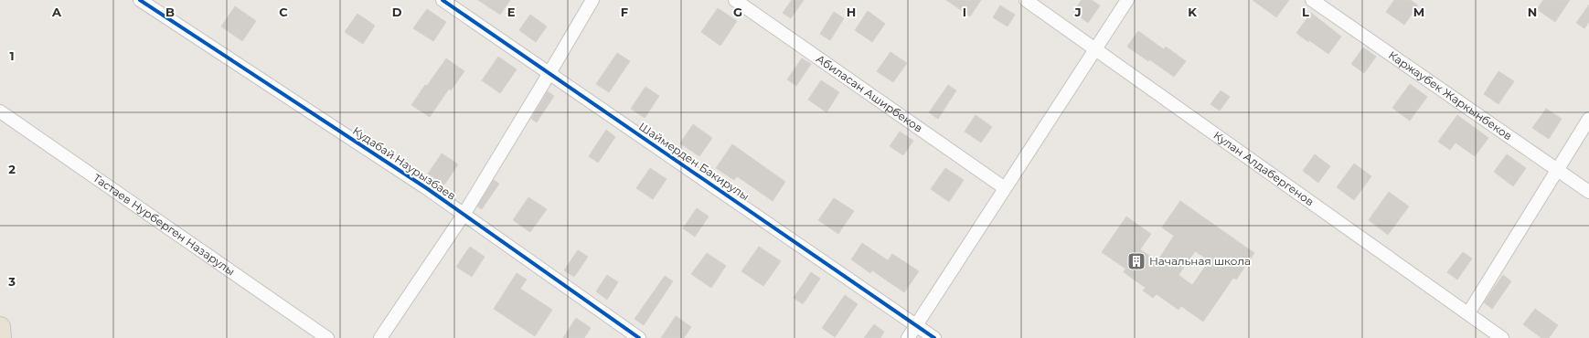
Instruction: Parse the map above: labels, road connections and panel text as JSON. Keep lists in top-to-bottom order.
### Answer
{
  "streets": {
    "street": [
      "Абиласан Аширбеков",
      "Каржаубек Жаркынбеков",
      "Шаймерден Бакирулы",
      "Кудабай Наурызбаев",
      "Кулан Алдабергенов",
      "Тастаев Нурберген Назарулы"
    ]
  },
  "places": {
    "building": ["Начальная школа"]
  },
  "grid": {
    "columns": [
      "A",
      "B",
      "C",
      "D",
      "E",
      "F",
      "G",
      "H",
      "I",
      "J",
      "K",
      "L",
      "M",
      "N"
    ],
    "rows": ["1", "2", "3"]
  }
}
